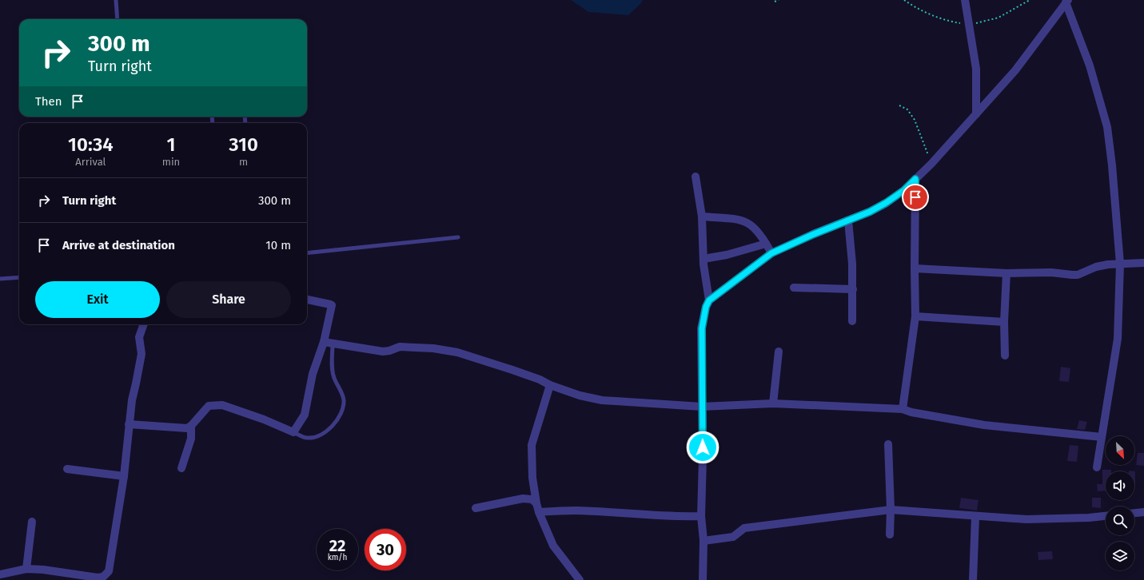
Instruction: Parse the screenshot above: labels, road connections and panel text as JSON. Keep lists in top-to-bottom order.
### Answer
{
  "north": "bottom right",
  "page": {
    "turn": ["300 m", "Turn right"],
    "then": "Then",
    "eta": [
      "10:34",
      "Arrival",
      "1",
      "min",
      "310",
      "m"
    ],
    "list": [
      {
        "name": "Turn right",
        "value": "300 m"
      },
      {
        "name": "Arrive at destination",
        "value": "10 m"
      }
    ],
    "buttons": ["Exit", "Share"],
    "speed": "22 km/h",
    "limit": "30"
  }
}
